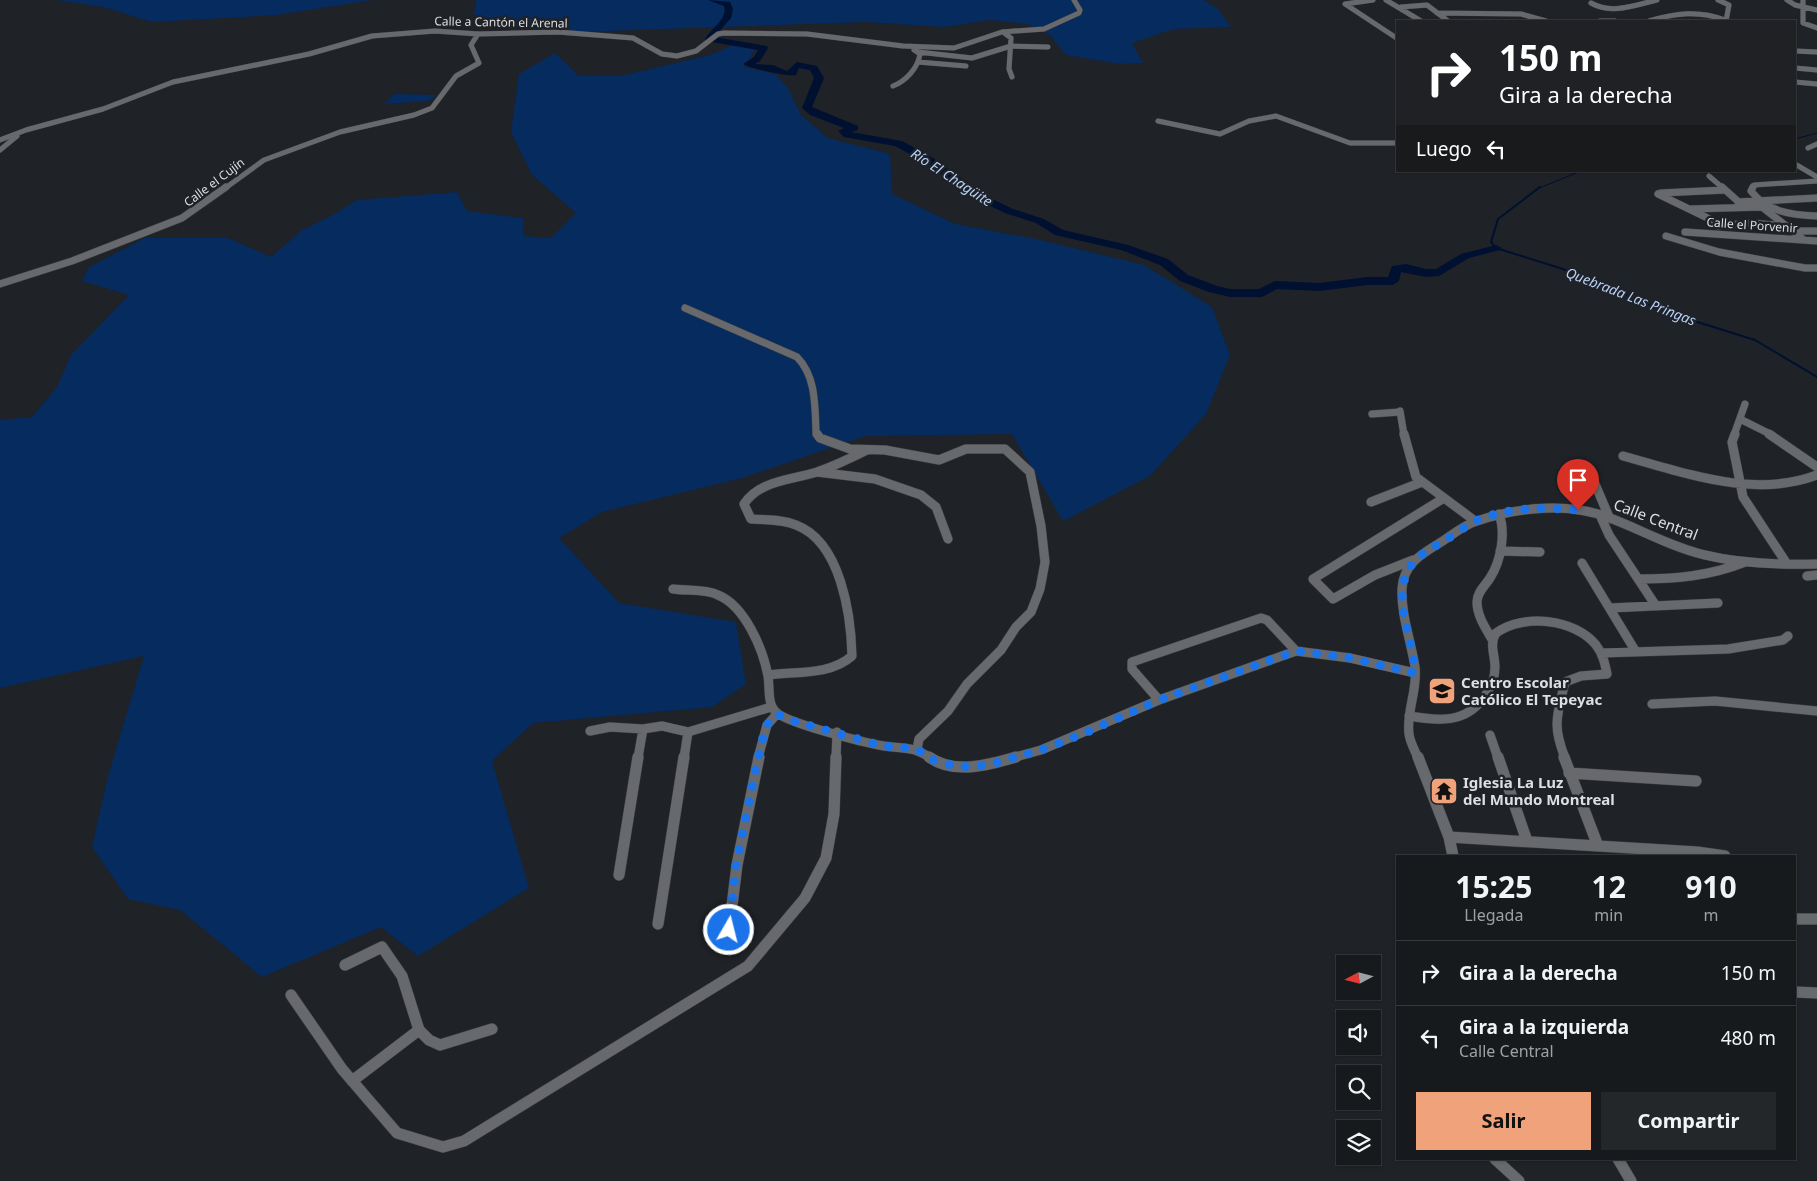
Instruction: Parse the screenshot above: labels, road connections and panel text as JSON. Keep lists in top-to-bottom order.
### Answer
{
  "streets": {
    "street": [
      "Calle a Cantón el Arenal",
      "Calle el Cujín",
      "Calle el Porvenir",
      "Calle Central"
    ]
  },
  "crossings": [
    ["Calle a Cantón el Arenal", "Calle el Cujín"]
  ],
  "water": ["Río El Chagüite", "Quebrada Las Pringas"],
  "places": {
    "school or university": ["Centro Escolar Católico El Tepeyac"],
    "temple": ["Iglesia La Luz del Mundo Montreal"]
  },
  "north": "left",
  "page": {
    "turn": ["150 m", "Gira a la derecha"],
    "then": "Luego",
    "eta": [
      "15:25",
      "Llegada",
      "12",
      "min",
      "910",
      "m"
    ],
    "list": [
      {
        "name": "Gira a la derecha",
        "value": "150 m"
      },
      {
        "name": "Gira a la izquierda",
        "note": "Calle Central",
        "value": "480 m"
      }
    ],
    "buttons": ["Salir", "Compartir"]
  }
}
